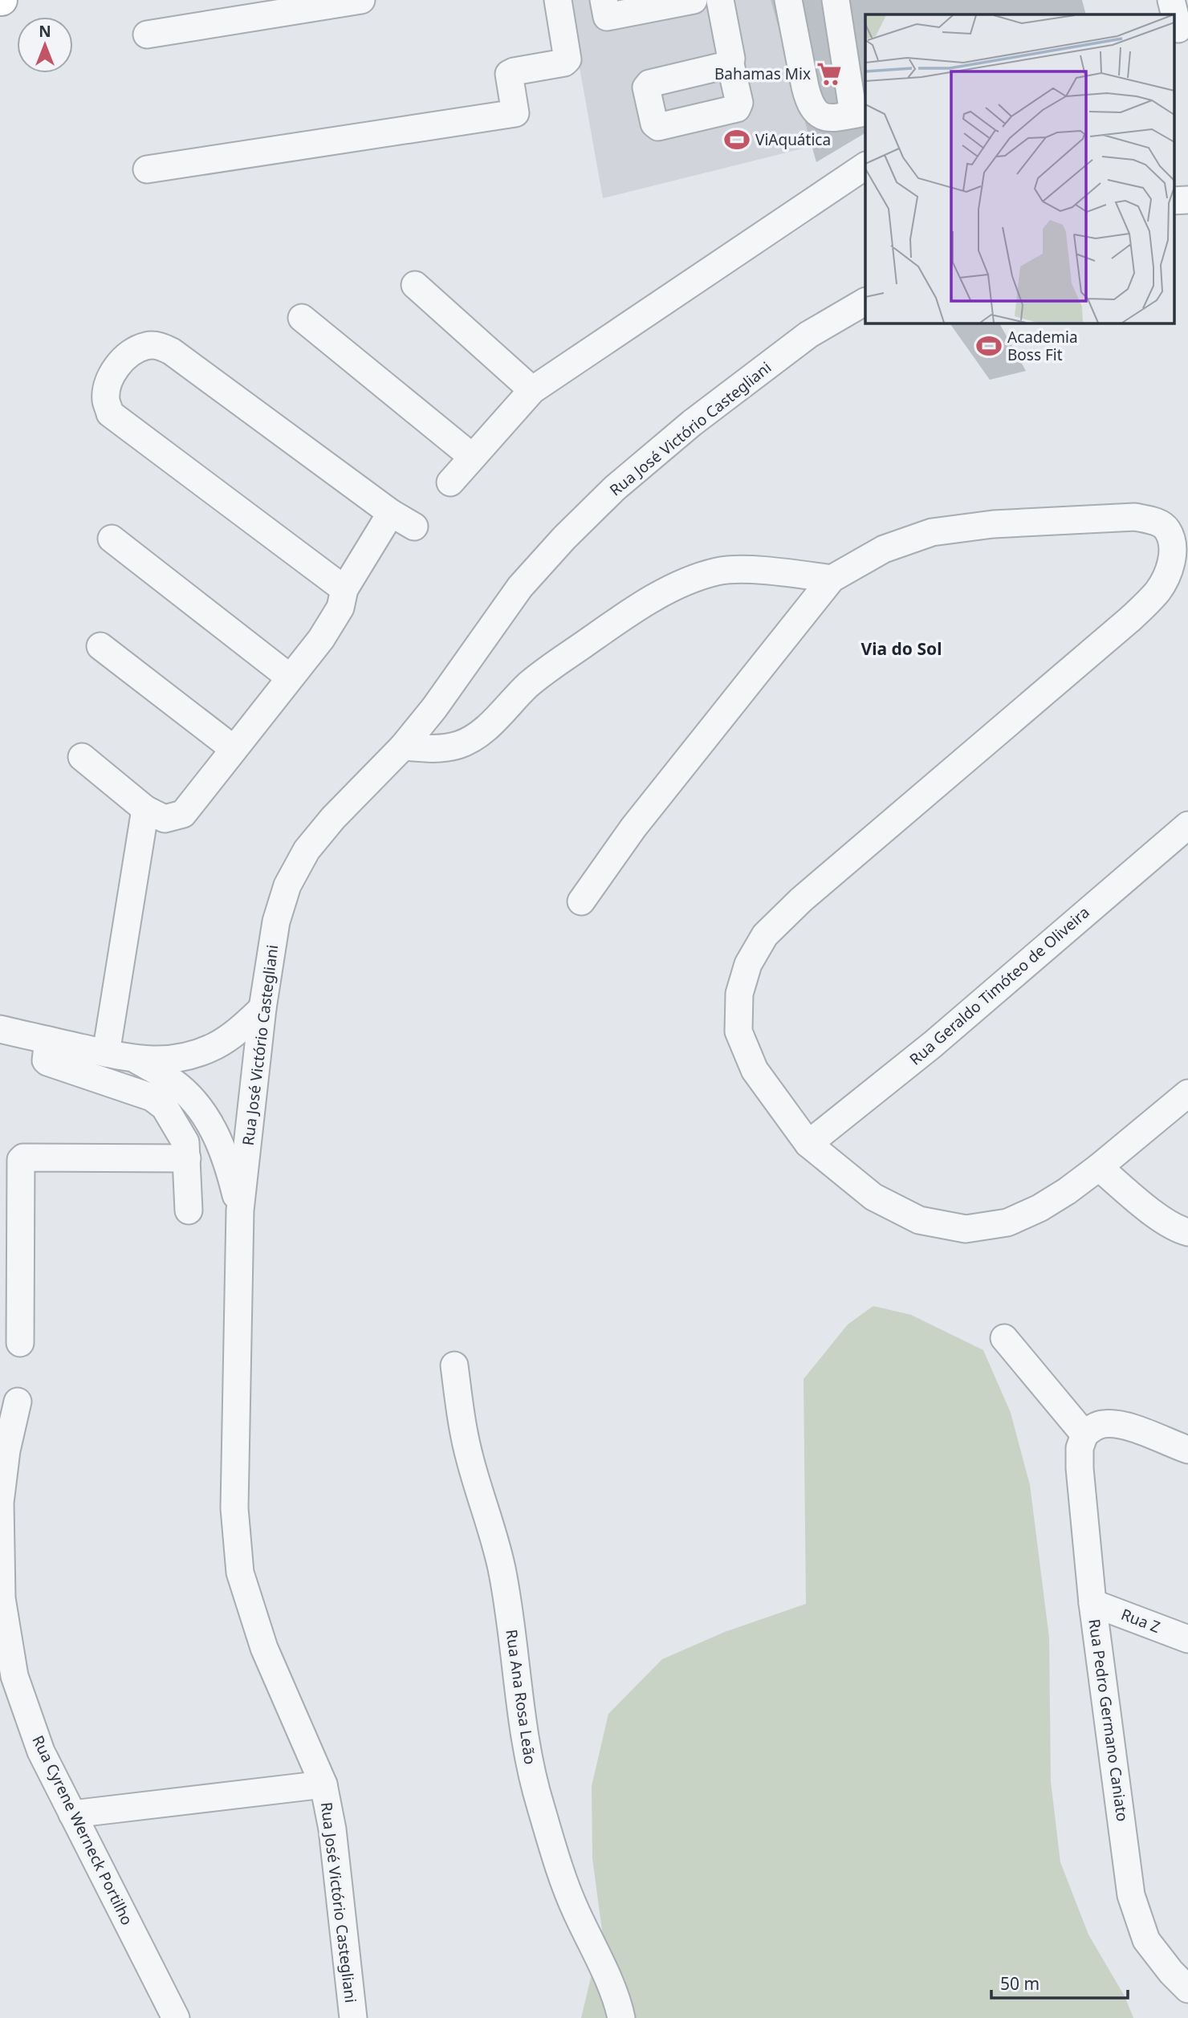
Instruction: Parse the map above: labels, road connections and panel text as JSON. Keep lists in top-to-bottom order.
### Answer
{
  "streets": {
    "street": [
      "Rua José Victório Castegliani",
      "Rua Geraldo Timóteo de Oliveira",
      "Rua Z",
      "Rua Ana Rosa Leão",
      "Rua Pedro Germano Caniato",
      "Rua Cyrene Werneck Portilho"
    ]
  },
  "crossings": [
    ["Rua Z", "Rua Pedro Germano Caniato"]
  ],
  "districts": ["Via do Sol"],
  "places": {
    "supermarket": ["Bahamas Mix"],
    "sports": ["ViAquática", "Academia Boss Fit"]
  },
  "scale_bar": "50 m",
  "north": "top"
}
